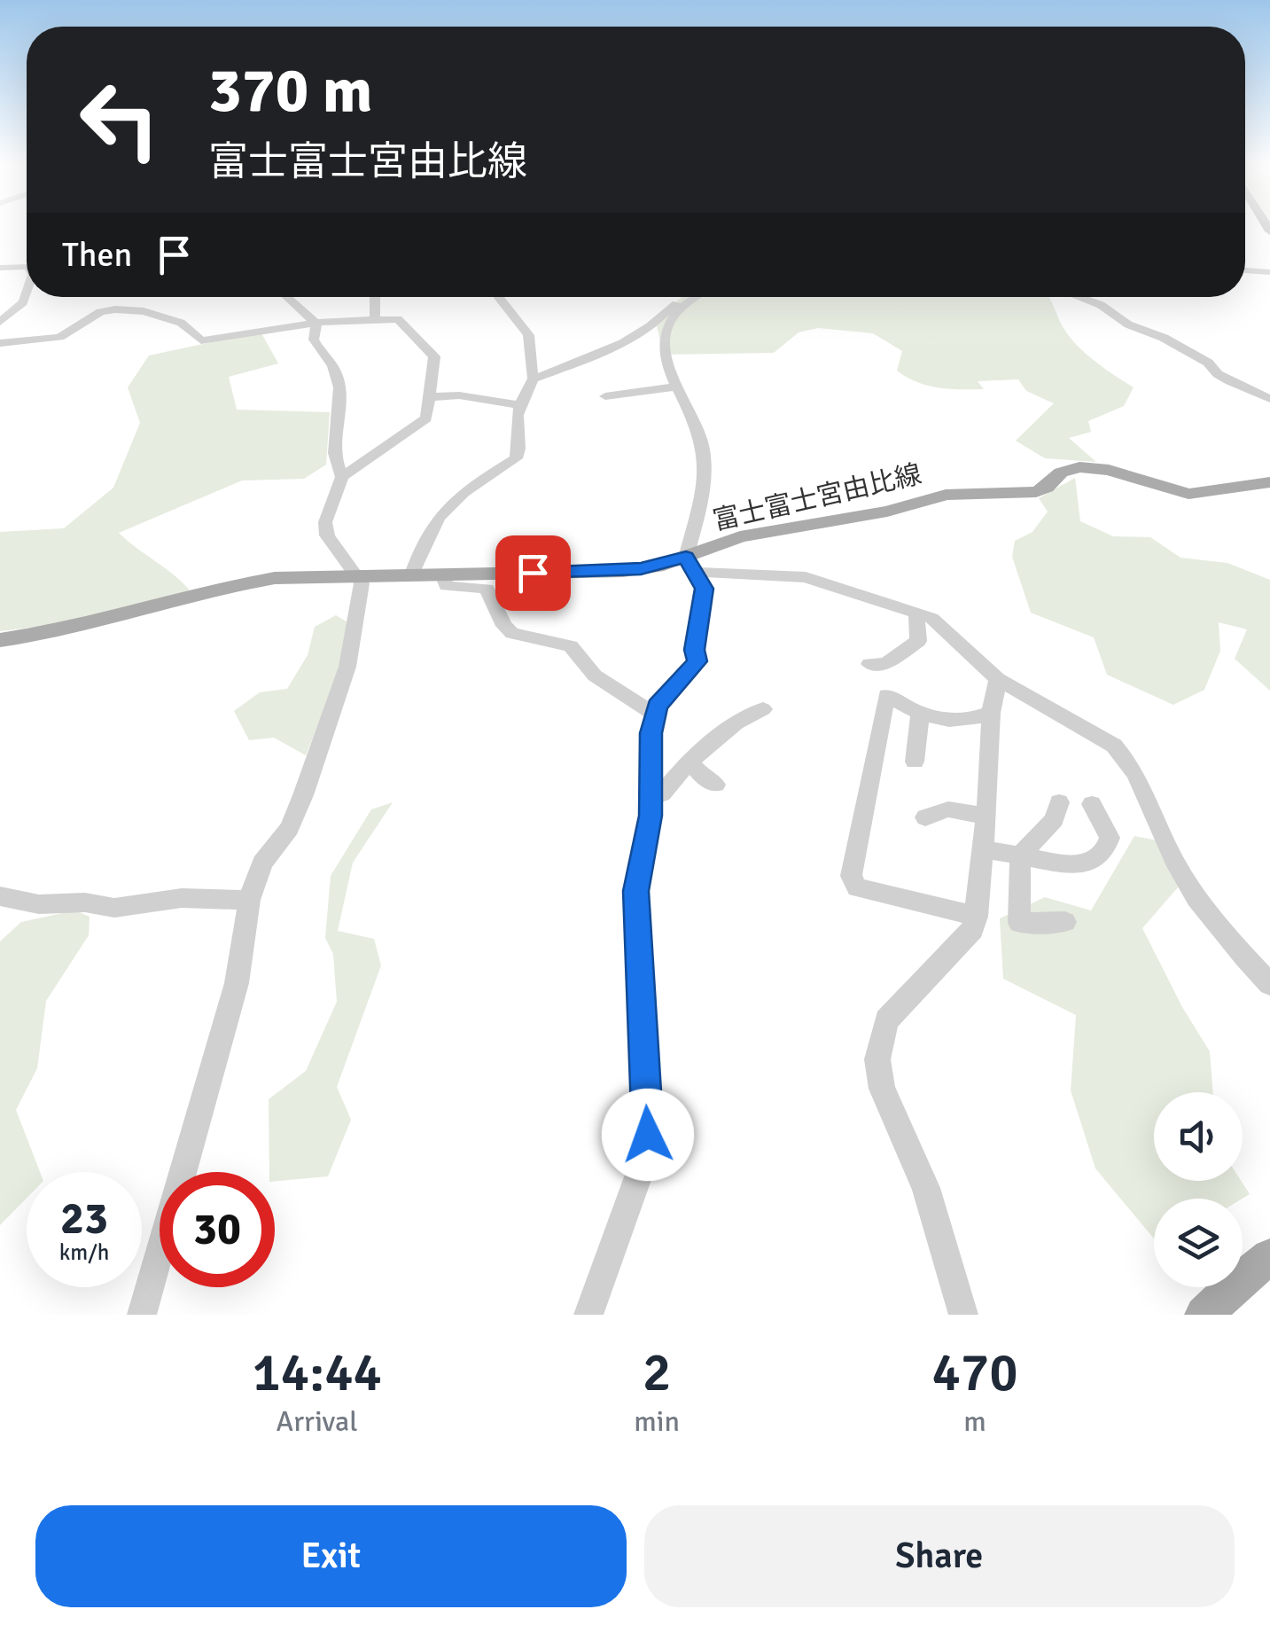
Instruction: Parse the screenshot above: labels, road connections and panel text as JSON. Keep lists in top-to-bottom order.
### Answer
{
  "streets": {
    "main road": ["富士富士宮由比線"]
  },
  "page": {
    "turn": ["370 m", "富士富士宮由比線"],
    "then": "Then",
    "speed": "23 km/h",
    "limit": "30",
    "eta": [
      "14:44",
      "Arrival",
      "2",
      "min",
      "470",
      "m"
    ],
    "buttons": ["Exit", "Share"]
  }
}
